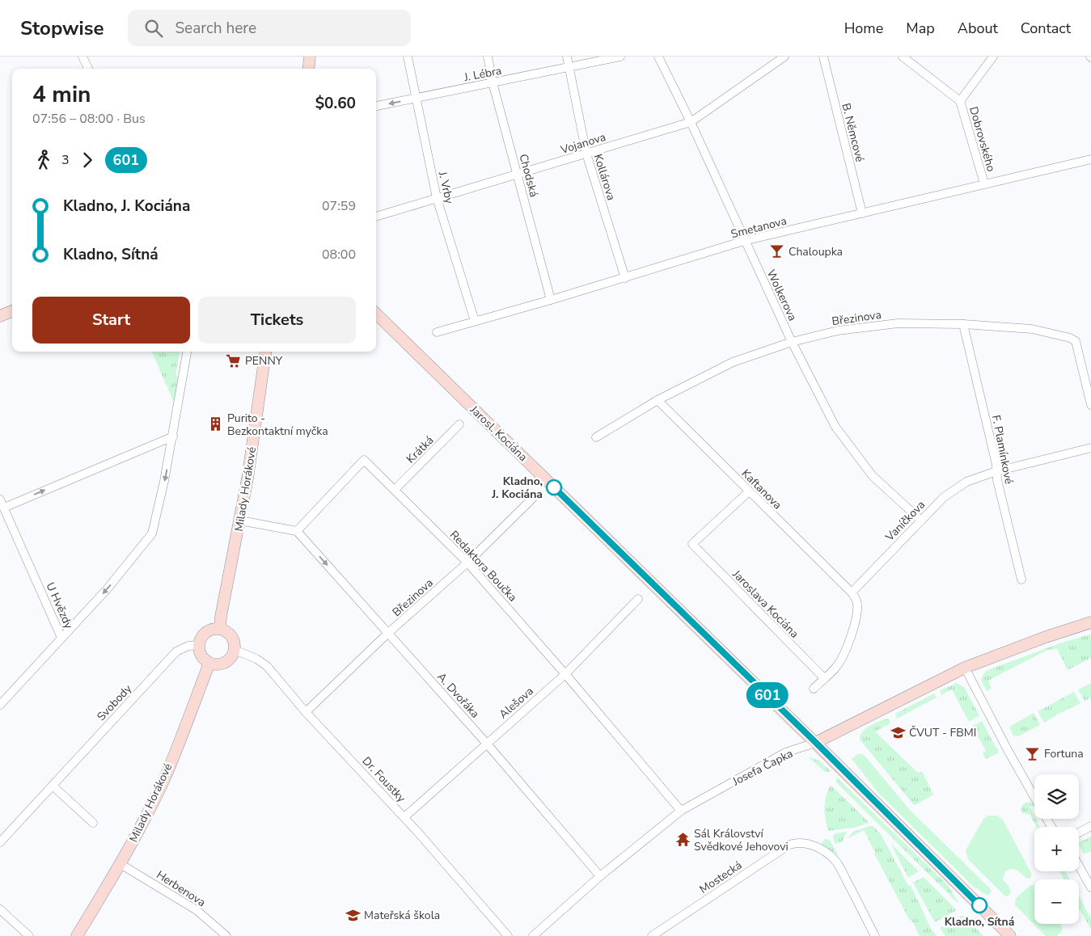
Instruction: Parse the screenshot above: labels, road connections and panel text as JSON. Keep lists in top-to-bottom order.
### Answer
{
  "streets": {
    "street": [
      "J. Lébra",
      "B. Němcové",
      "Dobrovského",
      "Vojanova",
      "Chodská",
      "Kollárova",
      "J. Vrby",
      "Smetanova",
      "Wolkerova",
      "Březinova",
      "Jarosl. Kociána",
      "Krátká",
      "F. Plamínkové",
      "Milady Horákové",
      "Kaftanova",
      "Vaníčkova",
      "Redaktora Boučka",
      "Jaroslava Kociána",
      "U Hvězdy",
      "A. Dvořáka",
      "Svobody",
      "Alešova",
      "Josefa Čapka",
      "Dr. Foustky",
      "Mostecká",
      "Herbenova"
    ]
  },
  "crossings": [
    ["J. Lébra", "Chodská"],
    ["J. Lébra", "Kollárova"],
    ["J. Lébra", "J. Vrby"],
    ["B. Němcové", "Smetanova"],
    ["Dobrovského", "Smetanova"],
    ["Vojanova", "Chodská"],
    ["Vojanova", "Kollárova"],
    ["Vojanova", "J. Vrby"],
    ["Vojanova", "Wolkerova"],
    ["Chodská", "Smetanova"],
    ["Kollárova", "Smetanova"],
    ["J. Vrby", "Smetanova"],
    ["Smetanova", "Wolkerova"],
    ["Wolkerova", "Březinova"],
    ["Wolkerova", "Vaníčkova"],
    ["Březinova", "F. Plamínkové"],
    ["Březinova", "Kaftanova"],
    ["Březinova", "Redaktora Boučka"],
    ["Březinova", "A. Dvořáka"],
    ["Březinova", "Dr. Foustky"],
    ["Jarosl. Kociána", "Josefa Čapka"],
    ["Krátká", "Redaktora Boučka"],
    ["F. Plamínkové", "Vaníčkova"],
    ["Milady Horákové", "Svobody"],
    ["Milady Horákové", "Dr. Foustky"],
    ["Milady Horákové", "Herbenova"],
    ["Kaftanova", "Vaníčkova"],
    ["Kaftanova", "Jaroslava Kociána"],
    ["Redaktora Boučka", "A. Dvořáka"],
    ["Redaktora Boučka", "Alešova"],
    ["Redaktora Boučka", "Josefa Čapka"],
    ["A. Dvořáka", "Alešova"],
    ["A. Dvořáka", "Josefa Čapka"],
    ["Svobody", "Dr. Foustky"],
    ["Alešova", "Dr. Foustky"]
  ],
  "places": {
    "bar": ["Chaloupka", "Fortuna"],
    "supermarket": ["PENNY"],
    "building": ["Purito - Bezkontaktní myčka"],
    "other": ["Kladno, J. Kociána", "Kladno, Sítná"],
    "school or university": ["ČVUT - FBMI", "Mateřská škola"],
    "temple": ["Sál Království Svědkové Jehovovi"]
  },
  "lines": ["bus line 601"],
  "page": {
    "header": "Stopwise",
    "search": "Search here",
    "nav": [
      "Home",
      "Map",
      "About",
      "Contact"
    ],
    "on_map": "601",
    "heading": ["4 min", "07:56 – 08:00 · Bus", "$0.60"],
    "legs": ["3", "601"],
    "list": [
      {
        "name": "Kladno, J. Kociána",
        "value": "07:59"
      },
      {
        "name": "Kladno, Sítná",
        "value": "08:00"
      }
    ],
    "buttons": ["Start", "Tickets"],
    "map_buttons": ["+", "−"]
  }
}
